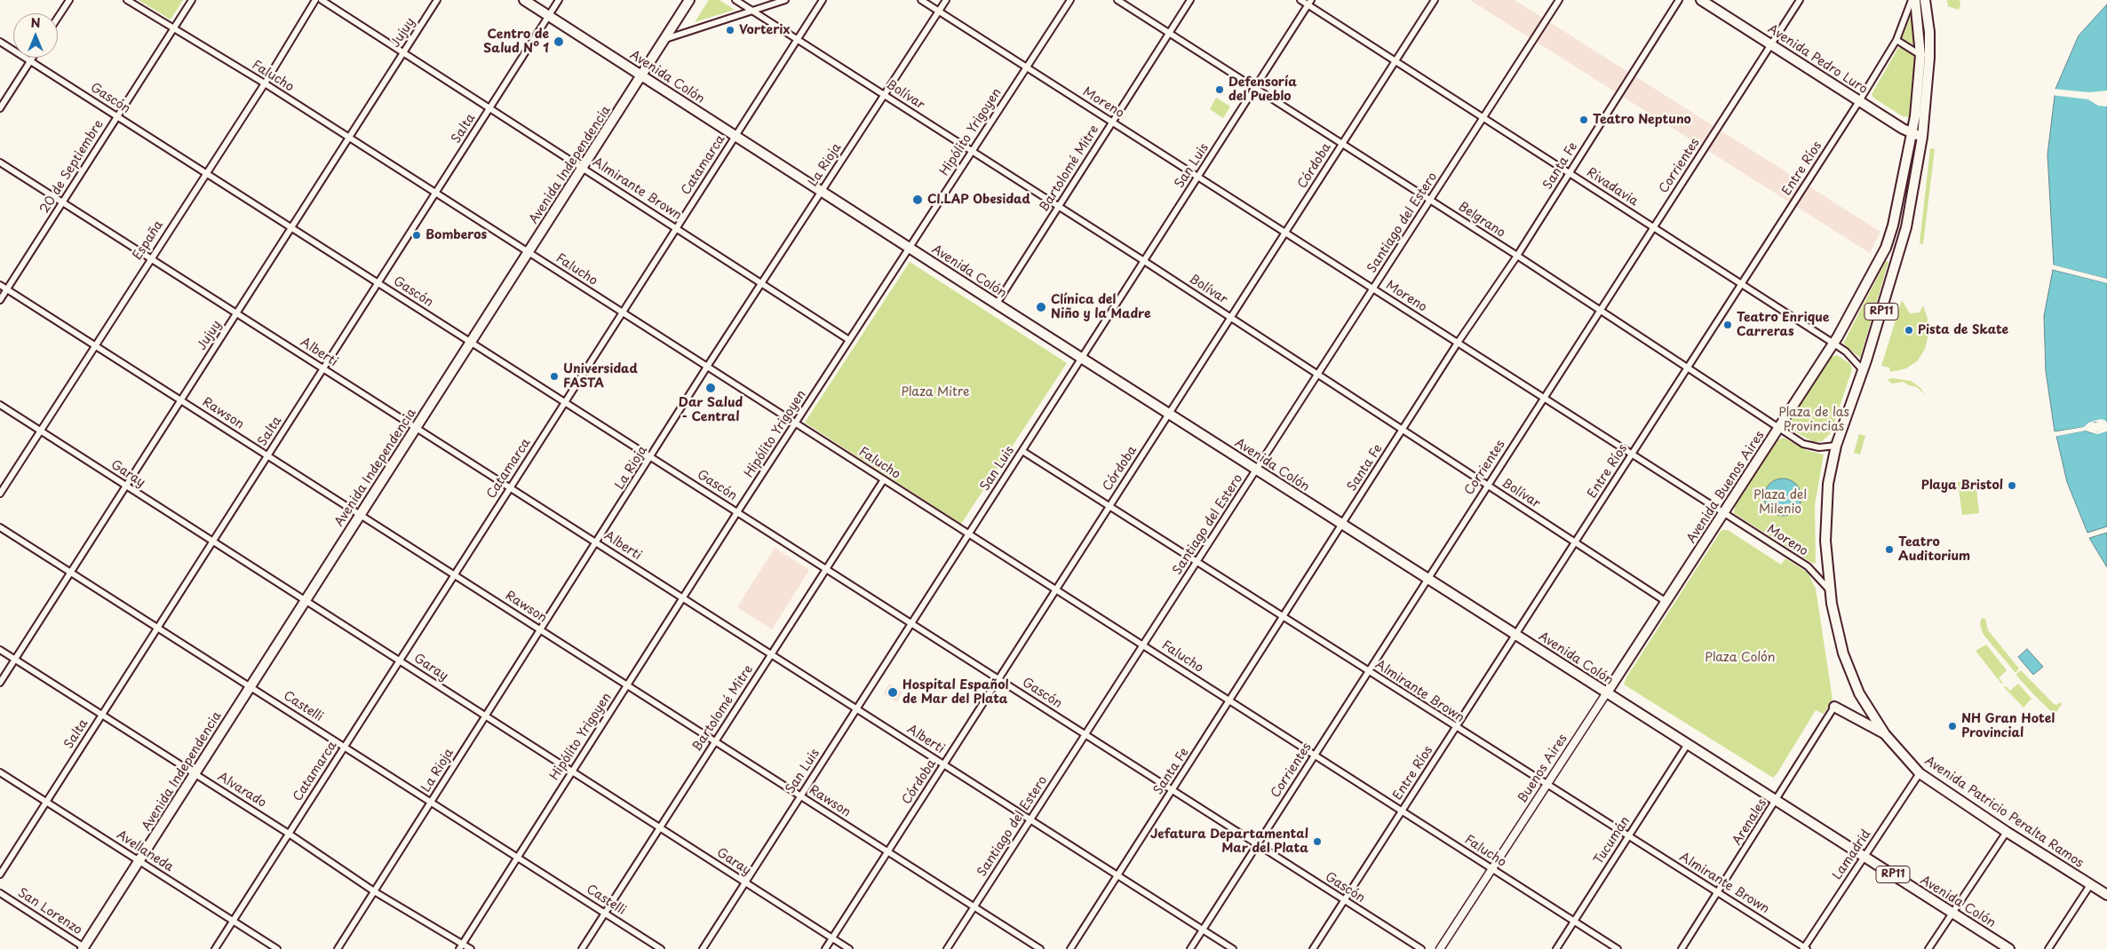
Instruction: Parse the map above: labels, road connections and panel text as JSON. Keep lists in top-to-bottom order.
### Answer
{
  "streets": {
    "main road": [
      "Avenida Pedro Luro",
      "Avenida Colón",
      "Avenida Independencia",
      "RP11",
      "Avenida Buenos Aires",
      "Buenos Aires",
      "Avenida Patricio Peralta Ramos"
    ],
    "street": [
      "Jujuy",
      "Falucho",
      "Bolívar",
      "Gascón",
      "Moreno",
      "Salta",
      "Hipólito Yrigoyen",
      "Catamarca",
      "La Rioja",
      "San Luis",
      "Córdoba",
      "Santa Fe",
      "Corrientes",
      "20 de Septiembre",
      "Bartolomé Mitre",
      "Entre Ríos",
      "Rivadavia",
      "Almirante Brown",
      "Belgrano",
      "Santiago del Estero",
      "España",
      "Alberti",
      "Rawson",
      "Garay",
      "Castelli",
      "Alvarado",
      "Arenales",
      "Tucumán",
      "Avellaneda",
      "Lamadrid",
      "San Lorenzo"
    ]
  },
  "crossings": [
    ["Jujuy", "Falucho"],
    ["Jujuy", "Gascón"],
    ["Jujuy", "Almirante Brown"],
    ["Jujuy", "Alberti"],
    ["Jujuy", "Rawson"],
    ["Jujuy", "Garay"],
    ["Jujuy", "Castelli"],
    ["Jujuy", "Alvarado"],
    ["Avenida Pedro Luro", "Corrientes"],
    ["Avenida Pedro Luro", "Entre Ríos"],
    ["Avenida Pedro Luro", "RP11"],
    ["Avenida Pedro Luro", "Avenida Buenos Aires"],
    ["Avenida Pedro Luro", "Avenida Patricio Peralta Ramos"],
    ["Falucho", "Salta"],
    ["Falucho", "Hipólito Yrigoyen"],
    ["Falucho", "Avenida Independencia"],
    ["Falucho", "Catamarca"],
    ["Falucho", "La Rioja"],
    ["Falucho", "San Luis"],
    ["Falucho", "Córdoba"],
    ["Falucho", "Santa Fe"],
    ["Falucho", "Corrientes"],
    ["Falucho", "20 de Septiembre"],
    ["Falucho", "Bartolomé Mitre"],
    ["Falucho", "Entre Ríos"],
    ["Falucho", "Santiago del Estero"],
    ["Falucho", "España"],
    ["Falucho", "Buenos Aires"],
    ["Falucho", "Tucumán"],
    ["Avenida Colón", "Salta"],
    ["Avenida Colón", "Hipólito Yrigoyen"],
    ["Avenida Colón", "Avenida Independencia"],
    ["Avenida Colón", "Catamarca"],
    ["Avenida Colón", "La Rioja"],
    ["Avenida Colón", "San Luis"],
    ["Avenida Colón", "Córdoba"],
    ["Avenida Colón", "Santa Fe"],
    ["Avenida Colón", "Corrientes"],
    ["Avenida Colón", "Bartolomé Mitre"],
    ["Avenida Colón", "Entre Ríos"],
    ["Avenida Colón", "Santiago del Estero"],
    ["Avenida Colón", "Buenos Aires"],
    ["Avenida Colón", "Arenales"],
    ["Avenida Colón", "Tucumán"],
    ["Avenida Colón", "Lamadrid"],
    ["Bolívar", "Hipólito Yrigoyen"],
    ["Bolívar", "Catamarca"],
    ["Bolívar", "La Rioja"],
    ["Bolívar", "San Luis"],
    ["Bolívar", "Córdoba"],
    ["Bolívar", "Santa Fe"],
    ["Bolívar", "Corrientes"],
    ["Bolívar", "Bartolomé Mitre"],
    ["Bolívar", "Entre Ríos"],
    ["Bolívar", "Santiago del Estero"],
    ["Bolívar", "Avenida Buenos Aires"],
    ["Bolívar", "Buenos Aires"],
    ["Gascón", "Salta"],
    ["Gascón", "Hipólito Yrigoyen"],
    ["Gascón", "Avenida Independencia"],
    ["Gascón", "Catamarca"],
    ["Gascón", "La Rioja"],
    ["Gascón", "San Luis"],
    ["Gascón", "Córdoba"],
    ["Gascón", "Santa Fe"],
    ["Gascón", "Corrientes"],
    ["Gascón", "20 de Septiembre"],
    ["Gascón", "Bartolomé Mitre"],
    ["Gascón", "Entre Ríos"],
    ["Gascón", "Santiago del Estero"],
    ["Gascón", "España"],
    ["Moreno", "Hipólito Yrigoyen"],
    ["Moreno", "La Rioja"],
    ["Moreno", "San Luis"],
    ["Moreno", "Córdoba"],
    ["Moreno", "Santa Fe"],
    ["Moreno", "Corrientes"],
    ["Moreno", "Bartolomé Mitre"],
    ["Moreno", "Entre Ríos"],
    ["Moreno", "Santiago del Estero"],
    ["Moreno", "Avenida Buenos Aires"],
    ["Moreno", "Avenida Patricio Peralta Ramos"],
    ["Salta", "Almirante Brown"],
    ["Salta", "Alberti"],
    ["Salta", "Rawson"],
    ["Salta", "Garay"],
    ["Salta", "Castelli"],
    ["Salta", "Alvarado"],
    ["Salta", "Avellaneda"],
    ["Hipólito Yrigoyen", "Almirante Brown"],
    ["Hipólito Yrigoyen", "Alberti"],
    ["Hipólito Yrigoyen", "Rawson"],
    ["Hipólito Yrigoyen", "Garay"],
    ["Hipólito Yrigoyen", "Castelli"],
    ["Hipólito Yrigoyen", "Alvarado"],
    ["Avenida Independencia", "Almirante Brown"],
    ["Avenida Independencia", "Alberti"],
    ["Avenida Independencia", "Rawson"],
    ["Avenida Independencia", "Garay"],
    ["Avenida Independencia", "Castelli"],
    ["Avenida Independencia", "Alvarado"],
    ["Avenida Independencia", "Avellaneda"],
    ["Avenida Independencia", "San Lorenzo"],
    ["Catamarca", "Almirante Brown"],
    ["Catamarca", "Alberti"],
    ["Catamarca", "Rawson"],
    ["Catamarca", "Garay"],
    ["Catamarca", "Castelli"],
    ["Catamarca", "Alvarado"],
    ["Catamarca", "Avellaneda"],
    ["La Rioja", "Almirante Brown"],
    ["La Rioja", "Alberti"],
    ["La Rioja", "Rawson"],
    ["La Rioja", "Garay"],
    ["La Rioja", "Castelli"],
    ["La Rioja", "Alvarado"],
    ["San Luis", "Rivadavia"],
    ["San Luis", "Almirante Brown"],
    ["San Luis", "Belgrano"],
    ["San Luis", "Alberti"],
    ["San Luis", "Rawson"],
    ["San Luis", "Garay"],
    ["Córdoba", "Rivadavia"],
    ["Córdoba", "Almirante Brown"],
    ["Córdoba", "Belgrano"],
    ["Córdoba", "Alberti"],
    ["Córdoba", "Rawson"],
    ["Córdoba", "Garay"],
    ["Santa Fe", "Rivadavia"],
    ["Santa Fe", "Almirante Brown"],
    ["Santa Fe", "Belgrano"],
    ["Santa Fe", "Alberti"],
    ["Corrientes", "Rivadavia"],
    ["Corrientes", "Almirante Brown"],
    ["Corrientes", "Belgrano"],
    ["Corrientes", "Alberti"],
    ["20 de Septiembre", "Alberti"],
    ["20 de Septiembre", "Rawson"],
    ["Bartolomé Mitre", "Belgrano"],
    ["Bartolomé Mitre", "Alberti"],
    ["Bartolomé Mitre", "Rawson"],
    ["Bartolomé Mitre", "Garay"],
    ["Bartolomé Mitre", "Castelli"],
    ["Entre Ríos", "Rivadavia"],
    ["Entre Ríos", "Almirante Brown"],
    ["Entre Ríos", "Belgrano"],
    ["Rivadavia", "Santiago del Estero"],
    ["Rivadavia", "Avenida Buenos Aires"],
    ["Rivadavia", "Avenida Patricio Peralta Ramos"],
    ["Almirante Brown", "Santiago del Estero"],
    ["Almirante Brown", "Buenos Aires"],
    ["Almirante Brown", "Arenales"],
    ["Almirante Brown", "Tucumán"],
    ["Almirante Brown", "Lamadrid"],
    ["Belgrano", "Santiago del Estero"],
    ["Belgrano", "Avenida Buenos Aires"],
    ["Belgrano", "Avenida Patricio Peralta Ramos"],
    ["Santiago del Estero", "Alberti"],
    ["Santiago del Estero", "Rawson"],
    ["España", "Alberti"],
    ["España", "Rawson"],
    ["España", "Garay"],
    ["RP11", "Avenida Buenos Aires"],
    ["RP11", "Avenida Patricio Peralta Ramos"],
    ["RP11", "Arenales"],
    ["Avenida Buenos Aires", "Buenos Aires"],
    ["Avenida Patricio Peralta Ramos", "Lamadrid"]
  ],
  "parks": [
    "Plaza Mitre",
    "Plaza de las Provincias",
    "Plaza del Milenio",
    "Plaza Colón"
  ],
  "places": [
    "Vorterix",
    "Centro de Salud Nº 1",
    "Defensoría del Pueblo",
    "Teatro Neptuno",
    "CI.LAP Obesidad",
    "Bomberos",
    "Clínica del Niño y la Madre",
    "Teatro Enrique Carreras",
    "Pista de Skate",
    "Universidad FASTA",
    "Dar Salud - Central",
    "Playa Bristol",
    "Teatro Auditorium",
    "Hospital Español de Mar del Plata",
    "NH Gran Hotel Provincial",
    "Jefatura Departamental Mar del Plata"
  ],
  "north": "top"
}
